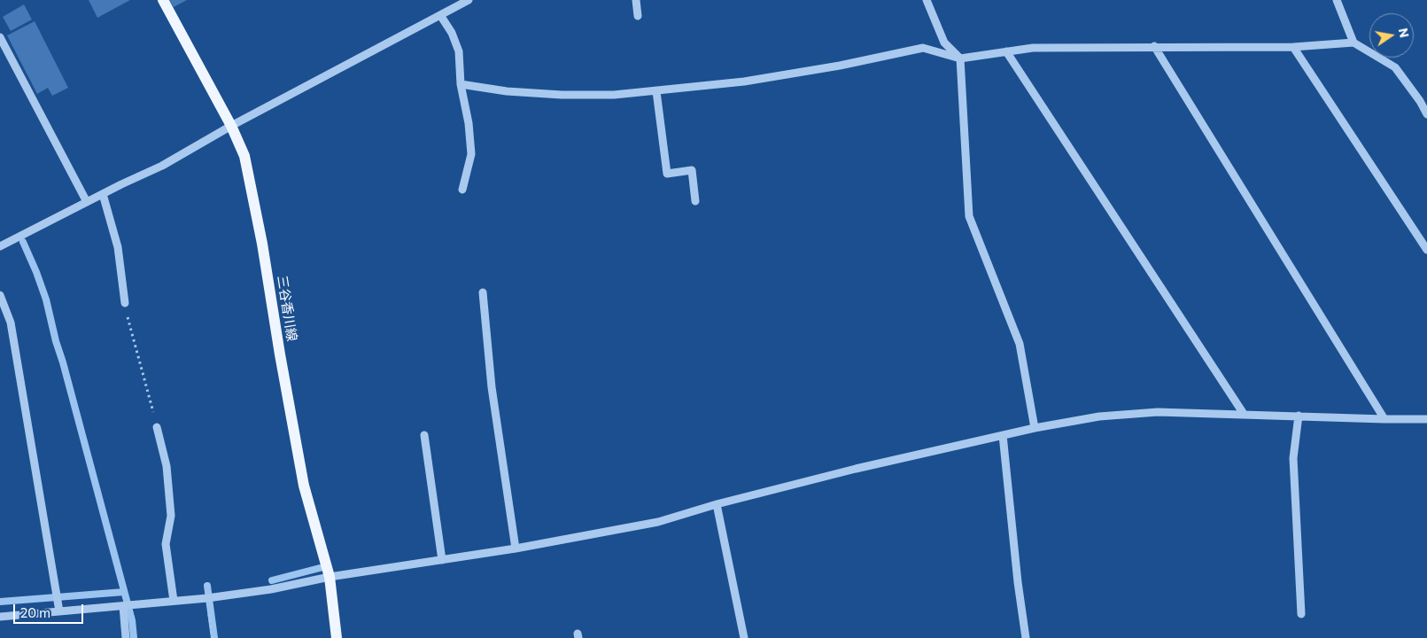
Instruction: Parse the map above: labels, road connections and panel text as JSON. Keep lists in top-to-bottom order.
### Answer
{
  "streets": {
    "main road": ["三谷香川線"]
  },
  "scale_bar": "20 m",
  "north": "right"
}
